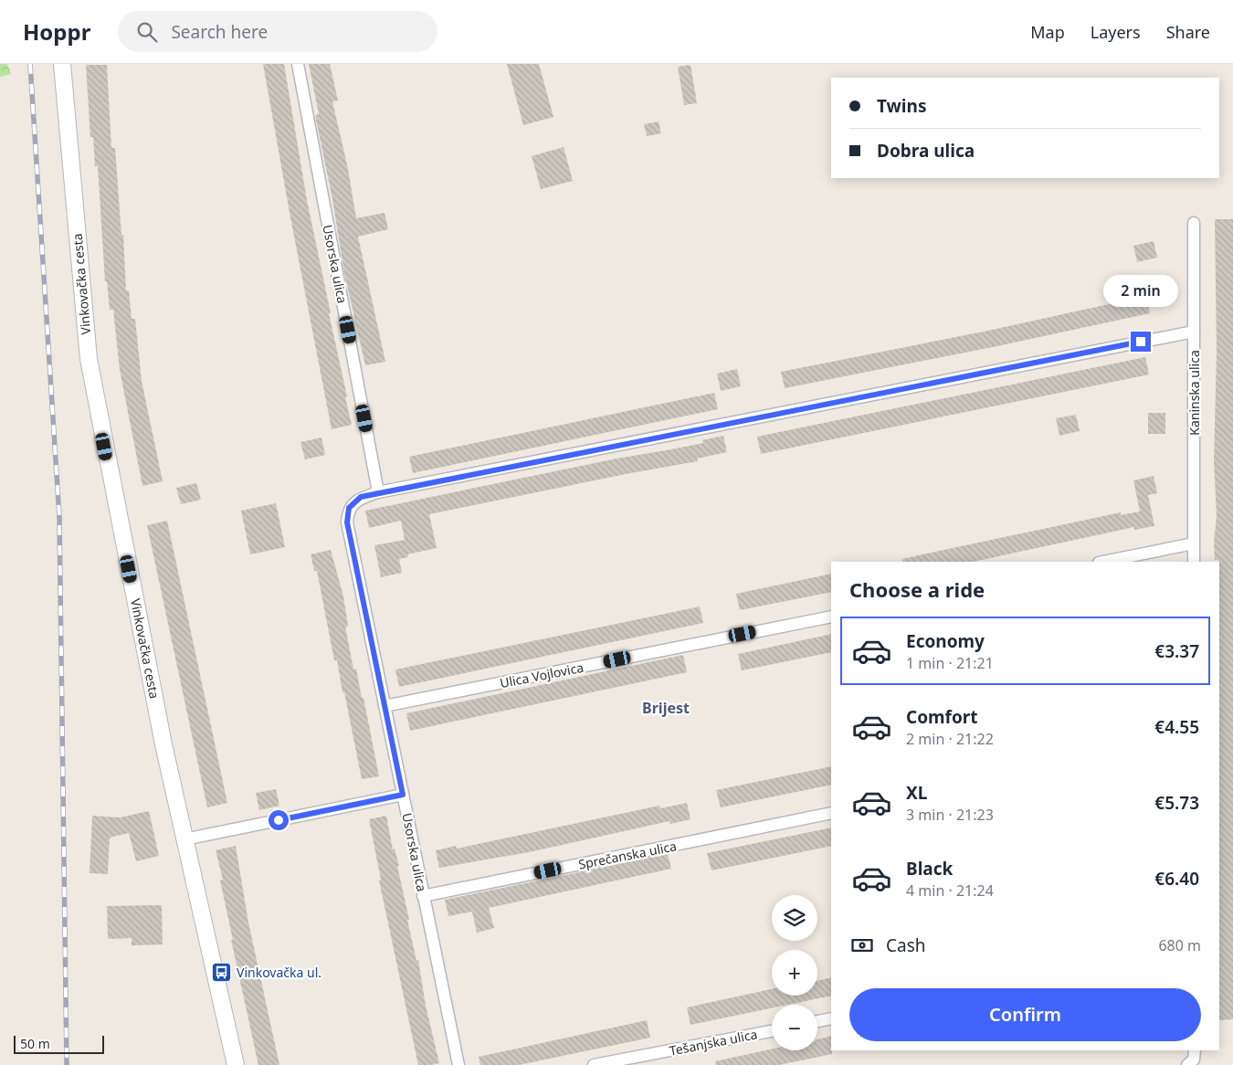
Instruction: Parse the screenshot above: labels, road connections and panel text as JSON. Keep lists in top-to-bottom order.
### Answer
{
  "streets": {
    "main road": ["Vinkovačka cesta"],
    "street": [
      "Usorska ulica",
      "Kaninska ulica",
      "Ulica Vojlovica",
      "Sprečanska ulica",
      "Tešanjska ulica"
    ]
  },
  "crossings": [
    ["Usorska ulica", "Ulica Vojlovica"],
    ["Usorska ulica", "Sprečanska ulica"]
  ],
  "districts": ["Brijest"],
  "places": {
    "bus stop": ["Vinkovačka ul."]
  },
  "scale_bar": "50 m",
  "page": {
    "header": "Hoppr",
    "search": "Search here",
    "nav": ["Map", "Layers", "Share"],
    "banner": ["Twins", "Dobra ulica"],
    "bubble": "2 min",
    "heading": "Choose a ride",
    "list": [
      {
        "name": "Economy",
        "note": "1 min · 21:21",
        "value": "€3.37"
      },
      {
        "name": "Comfort",
        "note": "2 min · 21:22",
        "value": "€4.55"
      },
      {
        "name": "XL",
        "note": "3 min · 21:23",
        "value": "€5.73"
      },
      {
        "name": "Black",
        "note": "4 min · 21:24",
        "value": "€6.40"
      }
    ],
    "map_buttons": ["+", "−"],
    "pay": ["Cash", "680 m"],
    "buttons": "Confirm",
    "scale": "50 m"
  }
}
